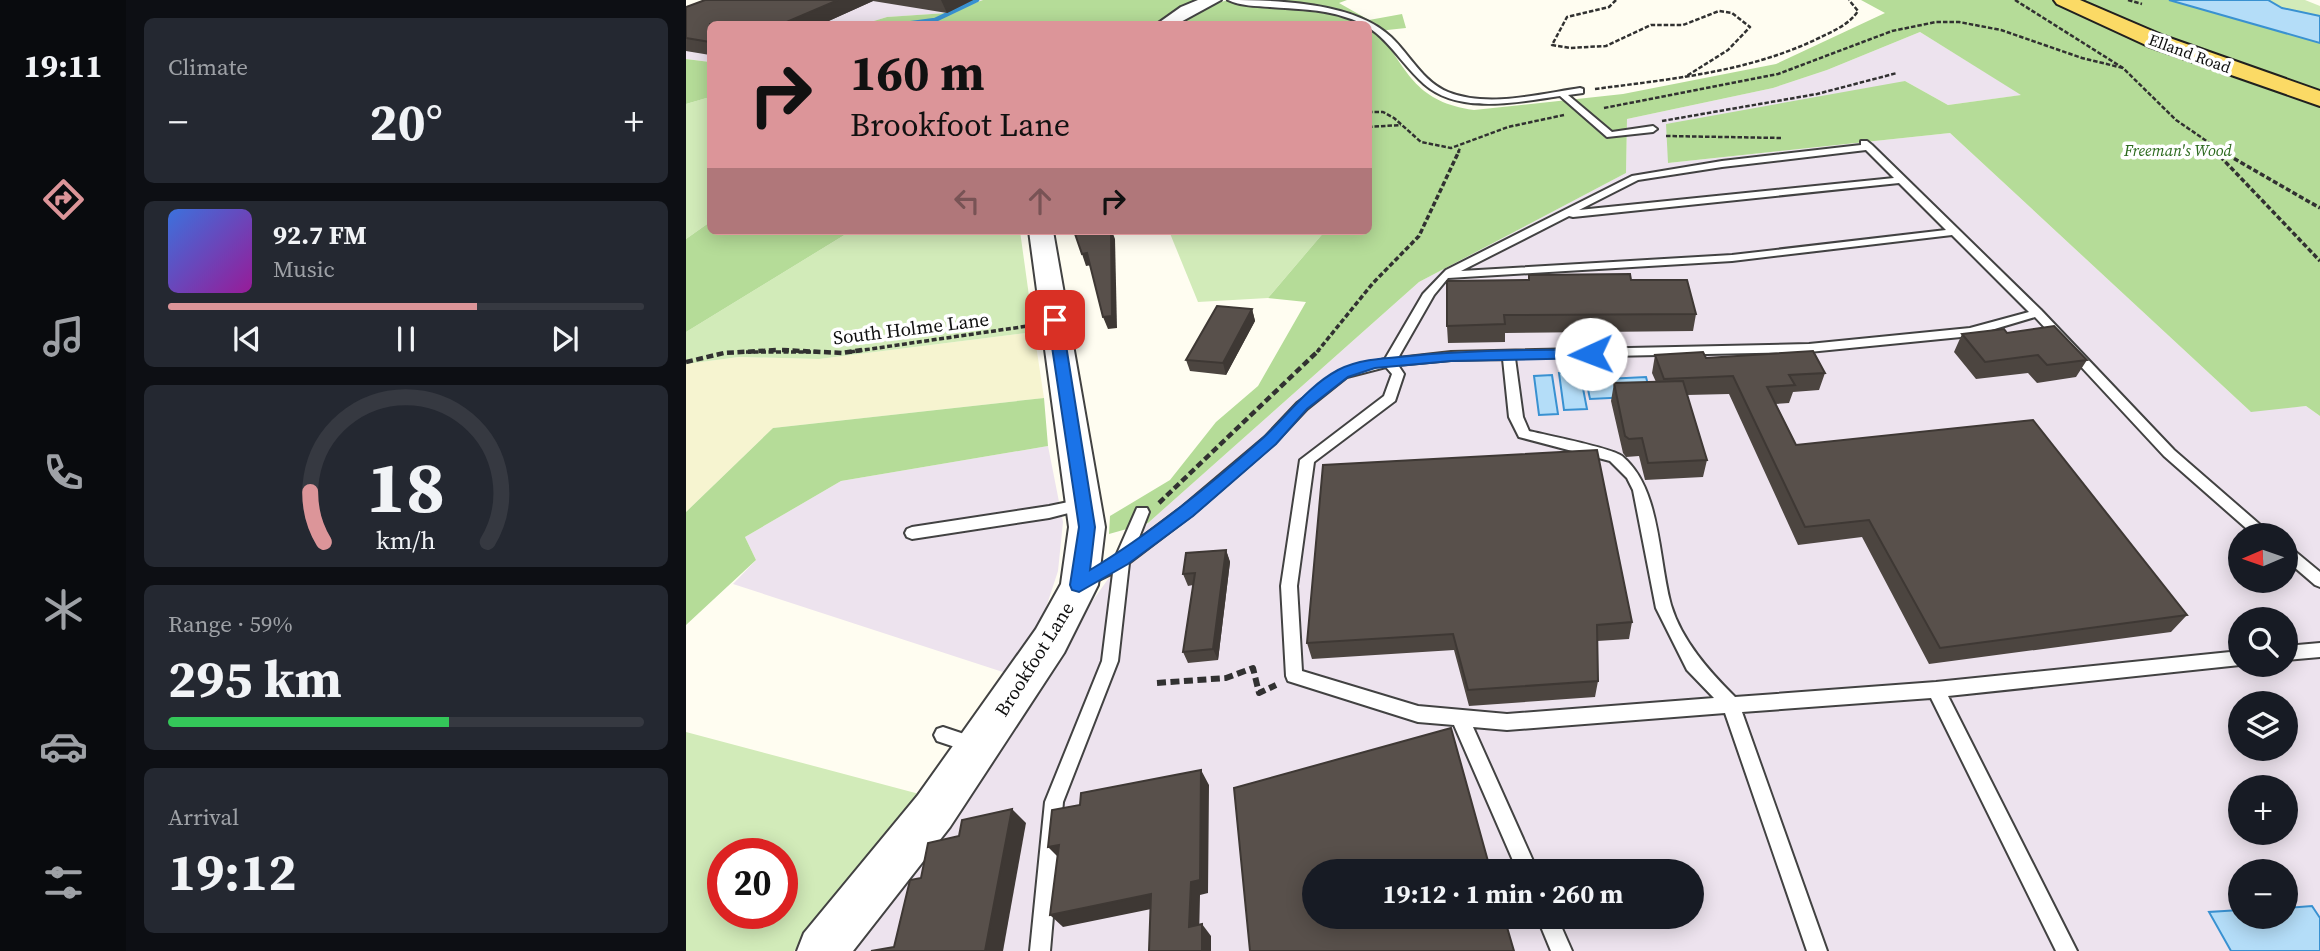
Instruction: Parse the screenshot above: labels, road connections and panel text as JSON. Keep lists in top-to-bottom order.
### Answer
{
  "streets": {
    "main road": ["Elland Road"],
    "street": ["Brookfoot Lane"],
    "path": ["South Holme Lane"]
  },
  "crossings": [
    ["South Holme Lane", "Brookfoot Lane"]
  ],
  "parks": ["Freeman's Wood"],
  "north": "left",
  "page": {
    "tabs": "19:11",
    "tile": [
      "Climate",
      ["Range · 59%", "295 km"],
      ["Arrival", "19:12"]
    ],
    "turn": ["160 m", "Brookfoot Lane"],
    "heat": ["−", "20°", "+"],
    "song": ["92.7 FM", "Music"],
    "map_buttons": ["+", "−"],
    "limit": "20",
    "trip": "19:12 · 1 min · 260 m",
    "gauge": ["18", "km/h"]
  }
}
